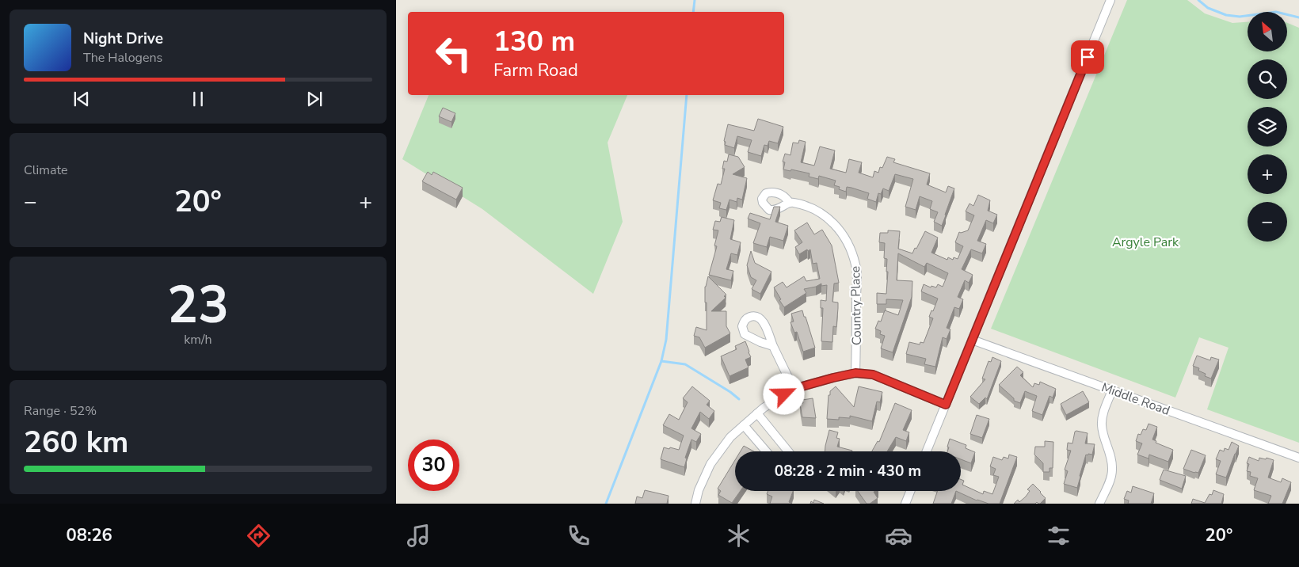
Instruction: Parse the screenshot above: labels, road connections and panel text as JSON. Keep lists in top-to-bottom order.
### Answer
{
  "streets": {
    "street": ["Country Place", "Middle Road"]
  },
  "parks": ["Argyle Park"],
  "north": "top left",
  "page": {
    "map_buttons": ["+", "−"],
    "turn": ["130 m", "Farm Road"],
    "song": ["Night Drive", "The Halogens"],
    "tile": [
      "Climate",
      ["23", "km/h"],
      ["Range · 52%", "260 km"]
    ],
    "heat": ["−", "20°", "+"],
    "limit": "30",
    "trip": "08:28 · 2 min · 430 m",
    "tabs": ["08:26", "20°"]
  }
}
